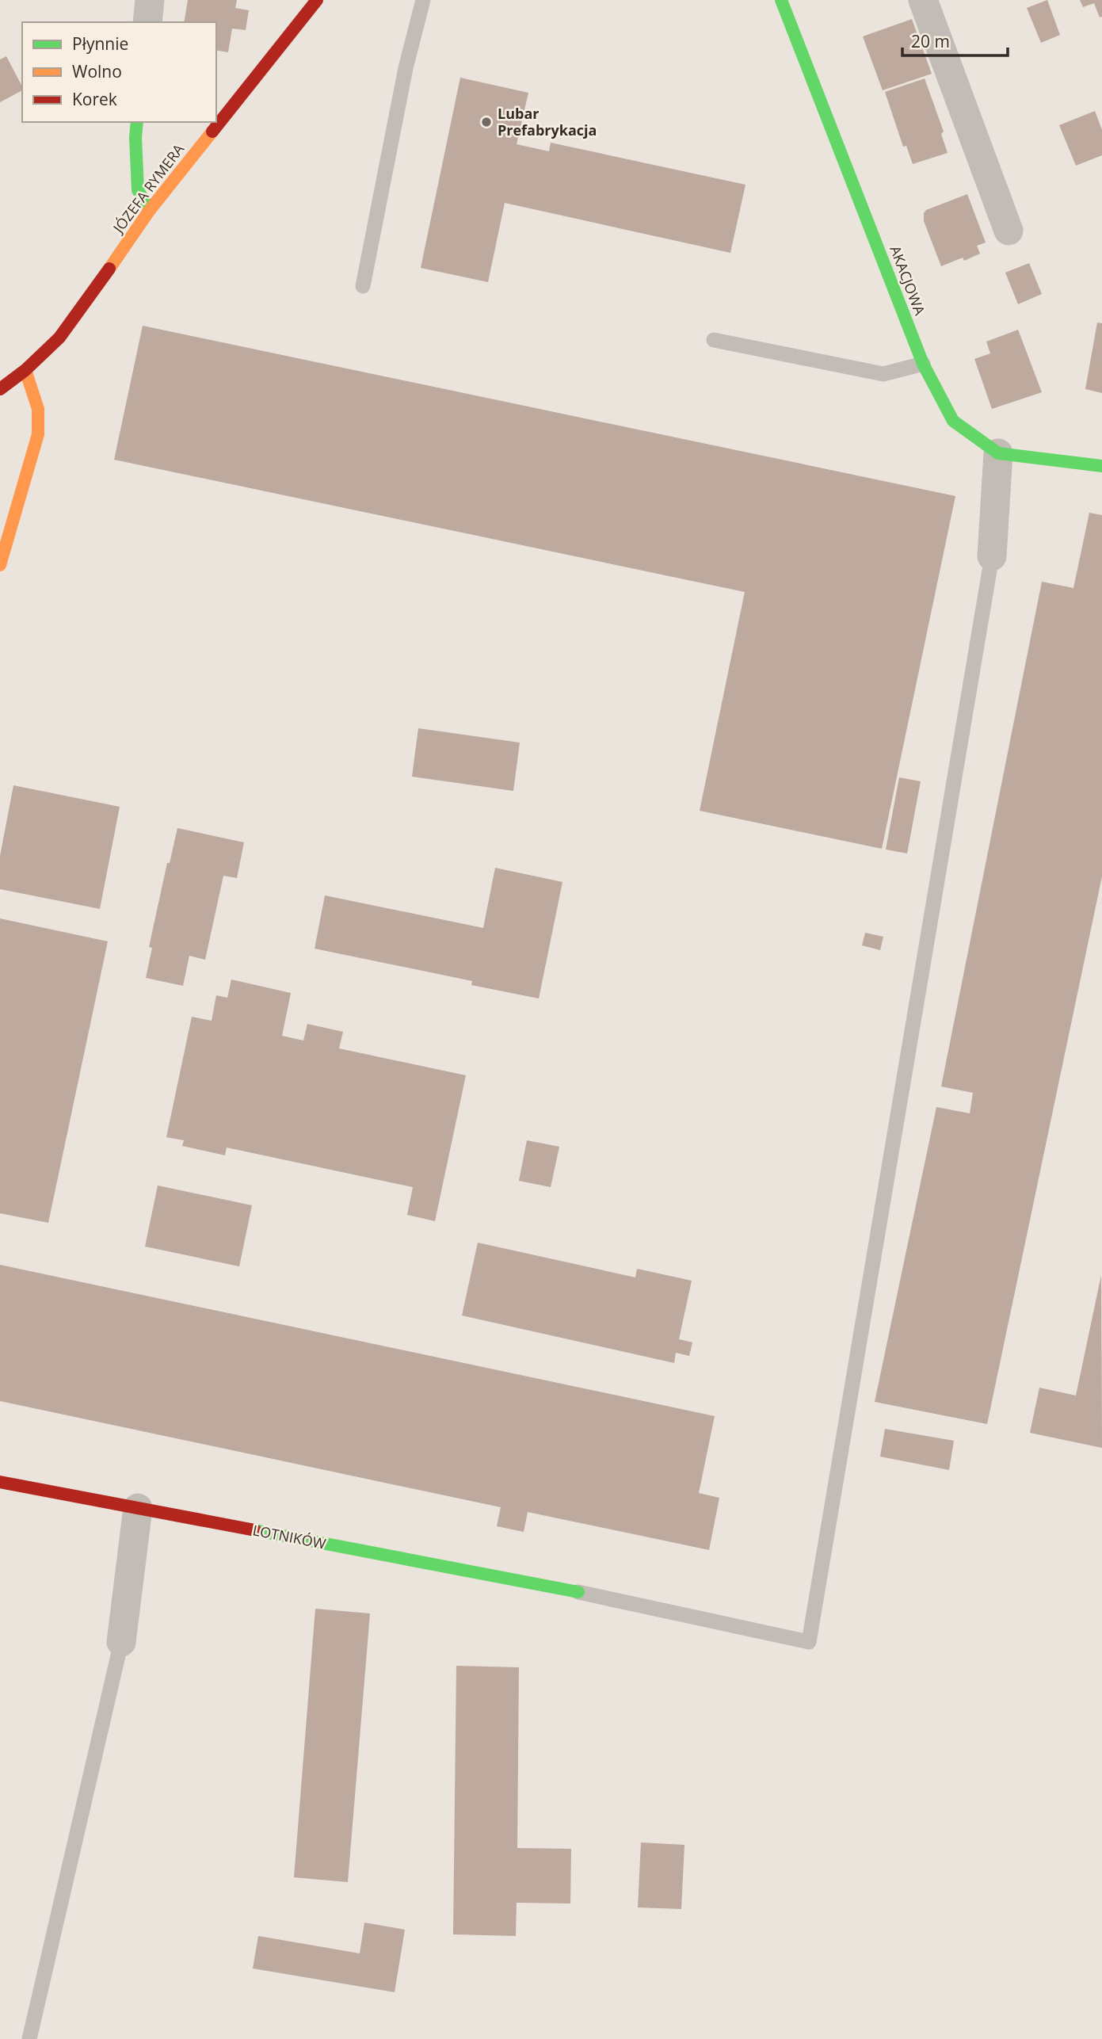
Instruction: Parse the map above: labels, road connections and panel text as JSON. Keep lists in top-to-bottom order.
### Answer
{
  "streets": {
    "street": ["JÓZEFA RYMERA", "AKACJOWA", "LOTNIKÓW"]
  },
  "places": ["Lubar Prefabrykacja"],
  "legend": ["Płynnie", "Wolno", "Korek"],
  "scale_bar": "20 m"
}
